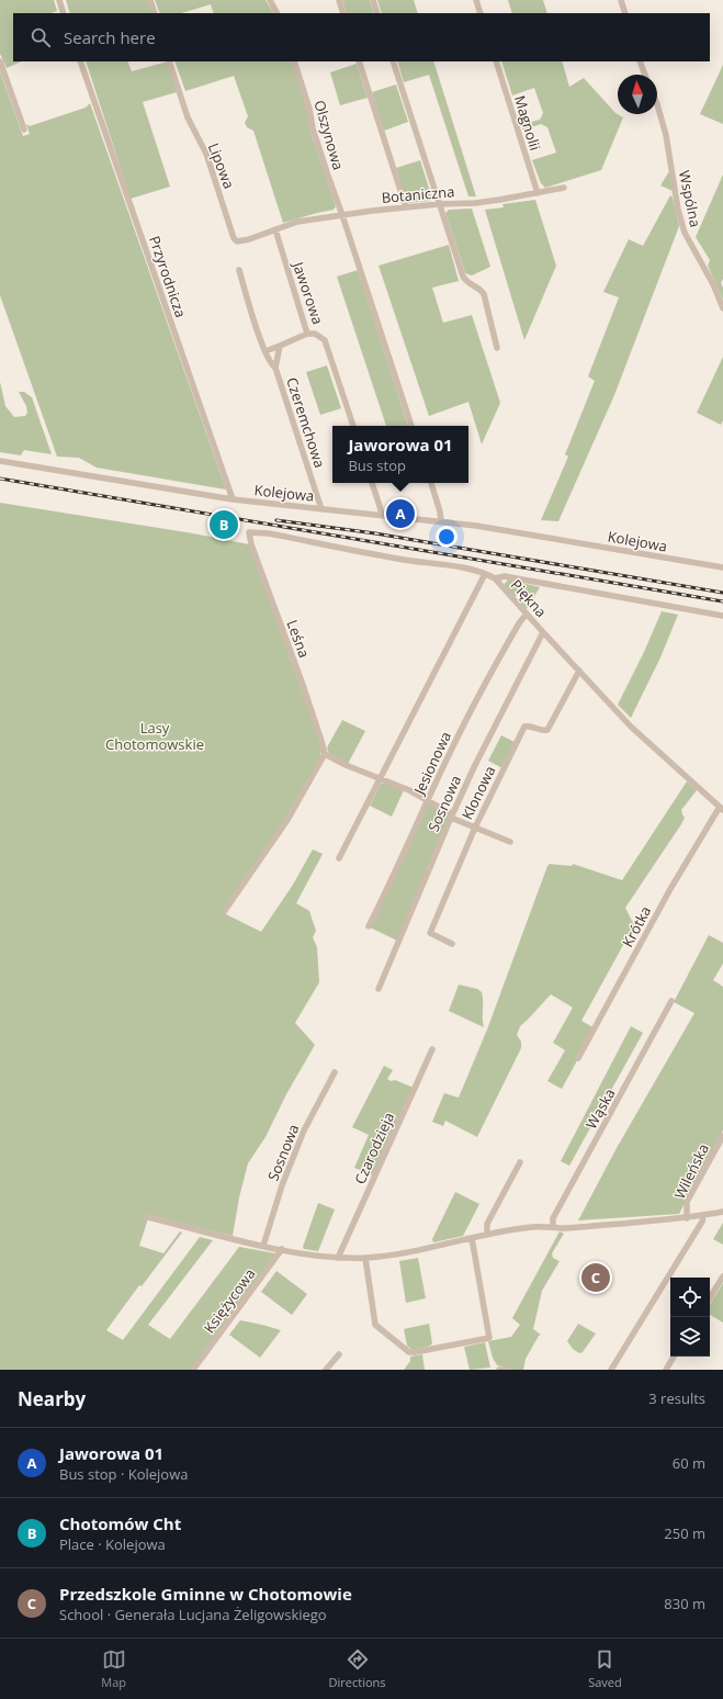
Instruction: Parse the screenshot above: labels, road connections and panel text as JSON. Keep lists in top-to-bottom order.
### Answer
{
  "streets": {
    "street": [
      "Magnolii",
      "Olszynowa",
      "Lipowa",
      "Botaniczna",
      "Wspólna",
      "Przyrodnicza",
      "Jaworowa",
      "Czeremchowa",
      "Kolejowa",
      "Piękna",
      "Leśna",
      "Jesionowa",
      "Klonowa",
      "Sosnowa",
      "Krótka",
      "Wąska",
      "Czarodzieja",
      "Wileńska",
      "Księżycowa"
    ]
  },
  "crossings": [
    ["Magnolii", "Botaniczna"],
    ["Olszynowa", "Botaniczna"],
    ["Lipowa", "Botaniczna"],
    ["Lipowa", "Jaworowa"],
    ["Botaniczna", "Jaworowa"],
    ["Przyrodnicza", "Kolejowa"],
    ["Czeremchowa", "Kolejowa"],
    ["Piękna", "Leśna"],
    ["Piękna", "Jesionowa"],
    ["Piękna", "Klonowa"],
    ["Piękna", "Sosnowa"],
    ["Piękna", "Krótka"]
  ],
  "parks": ["Lasy Chotomowskie"],
  "north": "top",
  "page": {
    "search": "Search here",
    "popup": ["Jaworowa 01", "Bus stop"],
    "pins": ["A", "B", "C"],
    "heading": ["Nearby", "3 results"],
    "list": [
      {
        "mark": "A",
        "name": "Jaworowa 01",
        "note": "Bus stop · Kolejowa",
        "value": "60 m"
      },
      {
        "mark": "B",
        "name": "Chotomów Cht",
        "note": "Place · Kolejowa",
        "value": "250 m"
      },
      {
        "mark": "C",
        "name": "Przedszkole Gminne w Chotomowie",
        "note": "School · Generała Lucjana Żeligowskiego",
        "value": "830 m"
      }
    ],
    "nav": ["Map", "Directions", "Saved"]
  }
}
